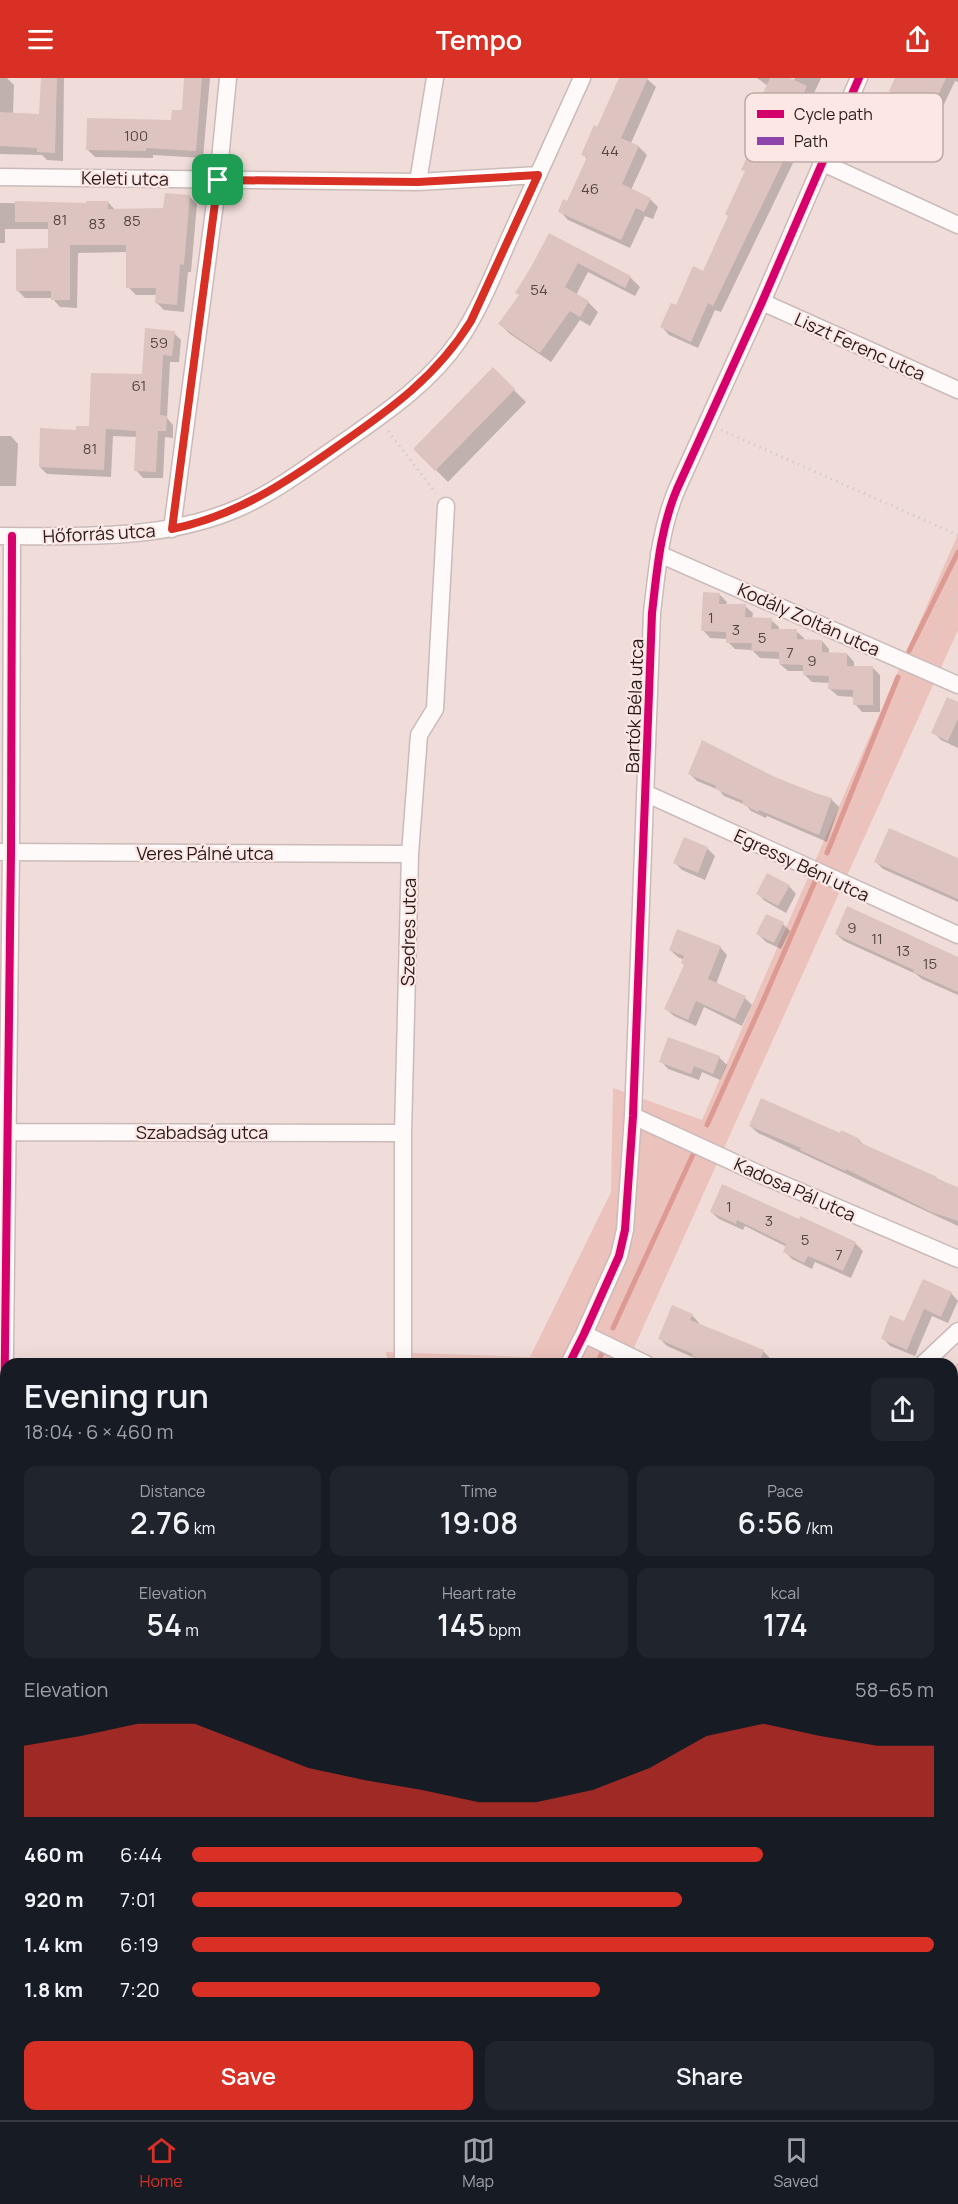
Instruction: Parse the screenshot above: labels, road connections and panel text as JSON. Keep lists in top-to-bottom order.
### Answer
{
  "streets": {
    "street": [
      "Keleti utca",
      "Liszt Ferenc utca",
      "Hőforrás utca",
      "Kodály Zoltán utca",
      "Bartók Béla utca",
      "Veres Pálné utca",
      "Egressy Béni utca",
      "Szedres utca",
      "Szabadság utca",
      "Kadosa Pál utca"
    ]
  },
  "crossings": [
    ["Keleti utca", "Hőforrás utca"],
    ["Liszt Ferenc utca", "Bartók Béla utca"],
    ["Kodály Zoltán utca", "Bartók Béla utca"],
    ["Bartók Béla utca", "Egressy Béni utca"],
    ["Bartók Béla utca", "Kadosa Pál utca"],
    ["Veres Pálné utca", "Szedres utca"],
    ["Szedres utca", "Szabadság utca"]
  ],
  "house_numbers": [
    "100",
    "44",
    "46",
    "81",
    "85",
    "83",
    "54",
    "59",
    "61",
    "81",
    "1",
    "3",
    "5",
    "7",
    "9",
    "9",
    "11",
    "13",
    "15",
    "1",
    "3",
    "5",
    "7"
  ],
  "legend": ["Cycle path", "Path"],
  "page": {
    "header": "Tempo",
    "heading": ["Evening run", "18:04 · 6 × 460 m"],
    "stats": [
      ["Distance", "2.76 km"],
      ["Time", "19:08"],
      ["Pace", "6:56 /km"],
      ["Elevation", "54 m"],
      ["Heart rate", "145 bpm"],
      ["kcal", "174"]
    ],
    "chart": ["Elevation", "58–65 m"],
    "list": [
      {
        "name": "460 m",
        "note": "6:44"
      },
      {
        "name": "920 m",
        "note": "7:01"
      },
      {
        "name": "1.4 km",
        "note": "6:19"
      },
      {
        "name": "1.8 km",
        "note": "7:20"
      }
    ],
    "buttons": ["Save", "Share"],
    "tabs": ["Home", "Map", "Saved"]
  }
}
